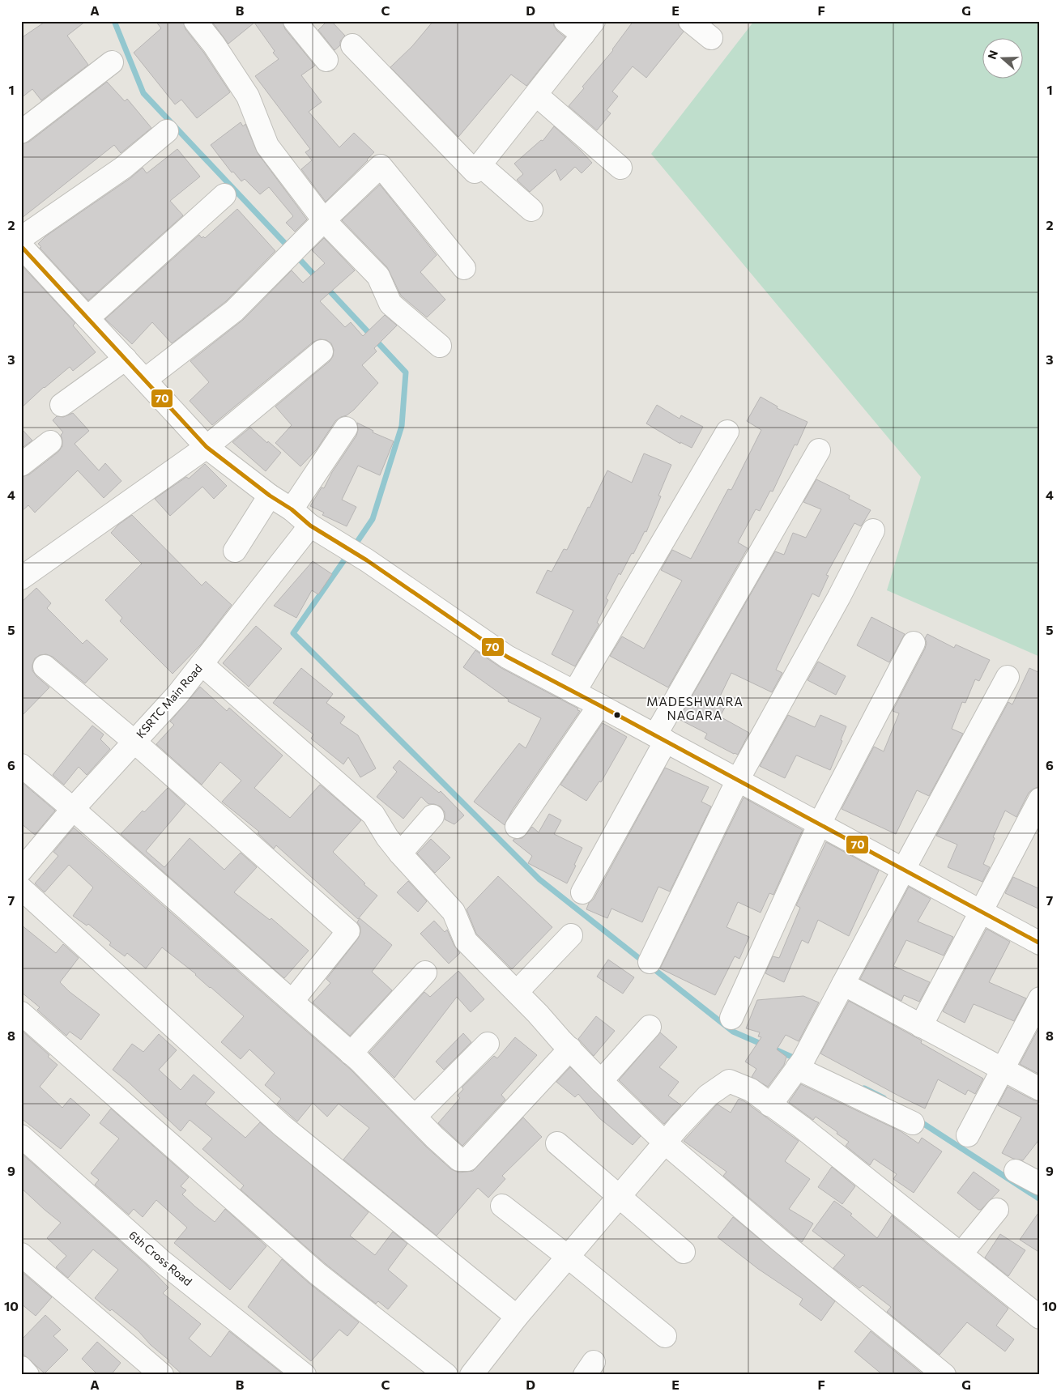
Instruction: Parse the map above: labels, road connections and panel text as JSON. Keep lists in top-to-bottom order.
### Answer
{
  "streets": {
    "street": ["KSRTC Main Road", "6th Cross Road"]
  },
  "districts": ["MADESHWARA NAGARA"],
  "lines": ["transit line 70"],
  "north": "left",
  "grid": {
    "columns": [
      "A",
      "B",
      "C",
      "D",
      "E",
      "F",
      "G"
    ],
    "rows": [
      "1",
      "2",
      "3",
      "4",
      "5",
      "6",
      "7",
      "8",
      "9",
      "10"
    ]
  }
}
